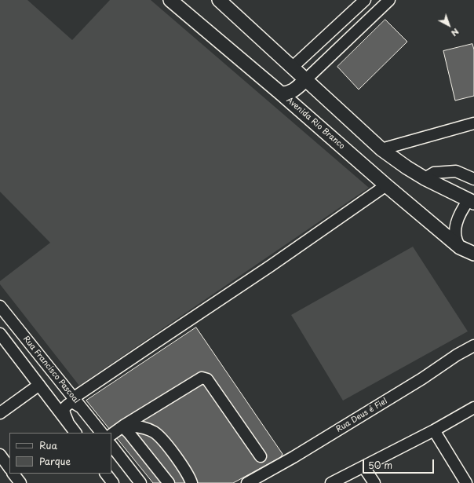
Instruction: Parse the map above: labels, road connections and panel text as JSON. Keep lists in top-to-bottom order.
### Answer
{
  "streets": {
    "main road": ["Avenida Rio Branco"],
    "street": ["Rua Francisco Pascoal", "Rua Deus é Fiel"]
  },
  "legend": ["Rua", "Parque"],
  "scale_bar": "50 m",
  "north": "bottom right"
}
